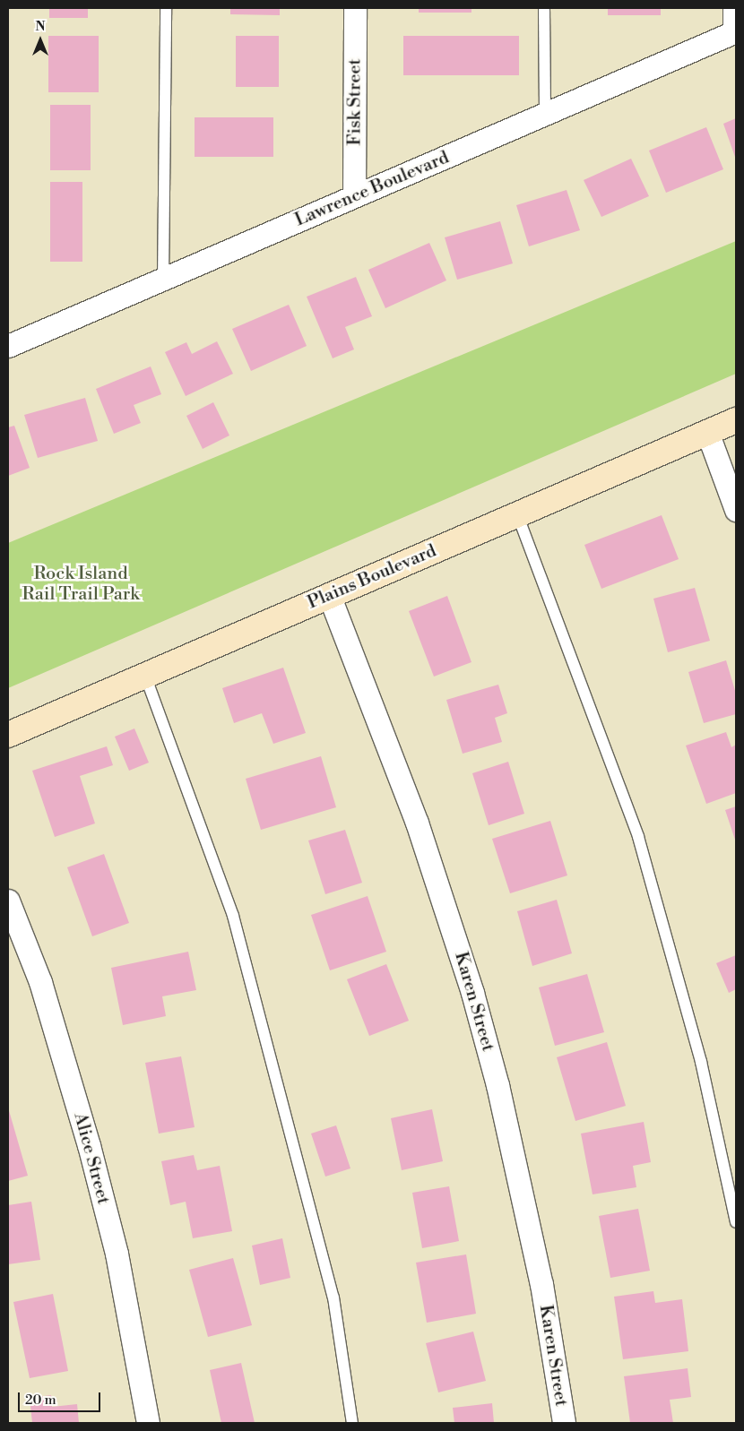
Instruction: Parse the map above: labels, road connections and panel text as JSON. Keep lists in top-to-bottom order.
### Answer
{
  "streets": {
    "main road": ["Plains Boulevard"],
    "street": [
      "Fisk Street",
      "Lawrence Boulevard",
      "Karen Street",
      "Alice Street"
    ]
  },
  "crossings": [
    ["Fisk Street", "Lawrence Boulevard"],
    ["Plains Boulevard", "Karen Street"]
  ],
  "parks": ["Rock Island Rail Trail Park"],
  "scale_bar": "20 m",
  "north": "top"
}
